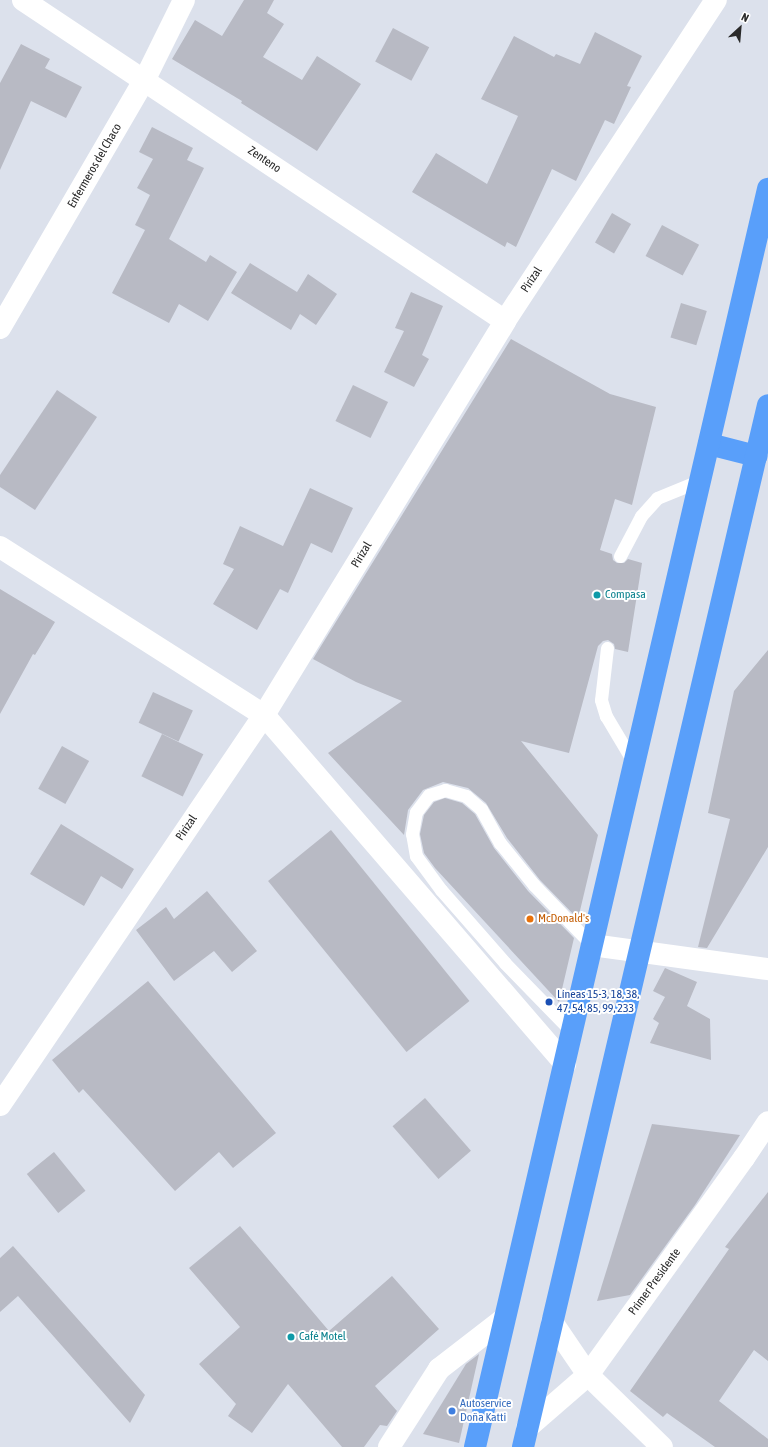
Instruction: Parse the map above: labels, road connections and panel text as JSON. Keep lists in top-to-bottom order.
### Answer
{
  "streets": {
    "street": [
      "Zenteno",
      "Enfermeros del Chaco",
      "Pirizal",
      "Primer Presidente"
    ]
  },
  "crossings": [
    ["Zenteno", "Enfermeros del Chaco"],
    ["Zenteno", "Pirizal"]
  ],
  "places": [
    "Compasa",
    "McDonald's",
    "Líneas 15-3, 18, 38, 47, 54, 85, 99, 233",
    "Café Motel",
    "Autoservice Doña Katti"
  ],
  "north": "top right"
}
